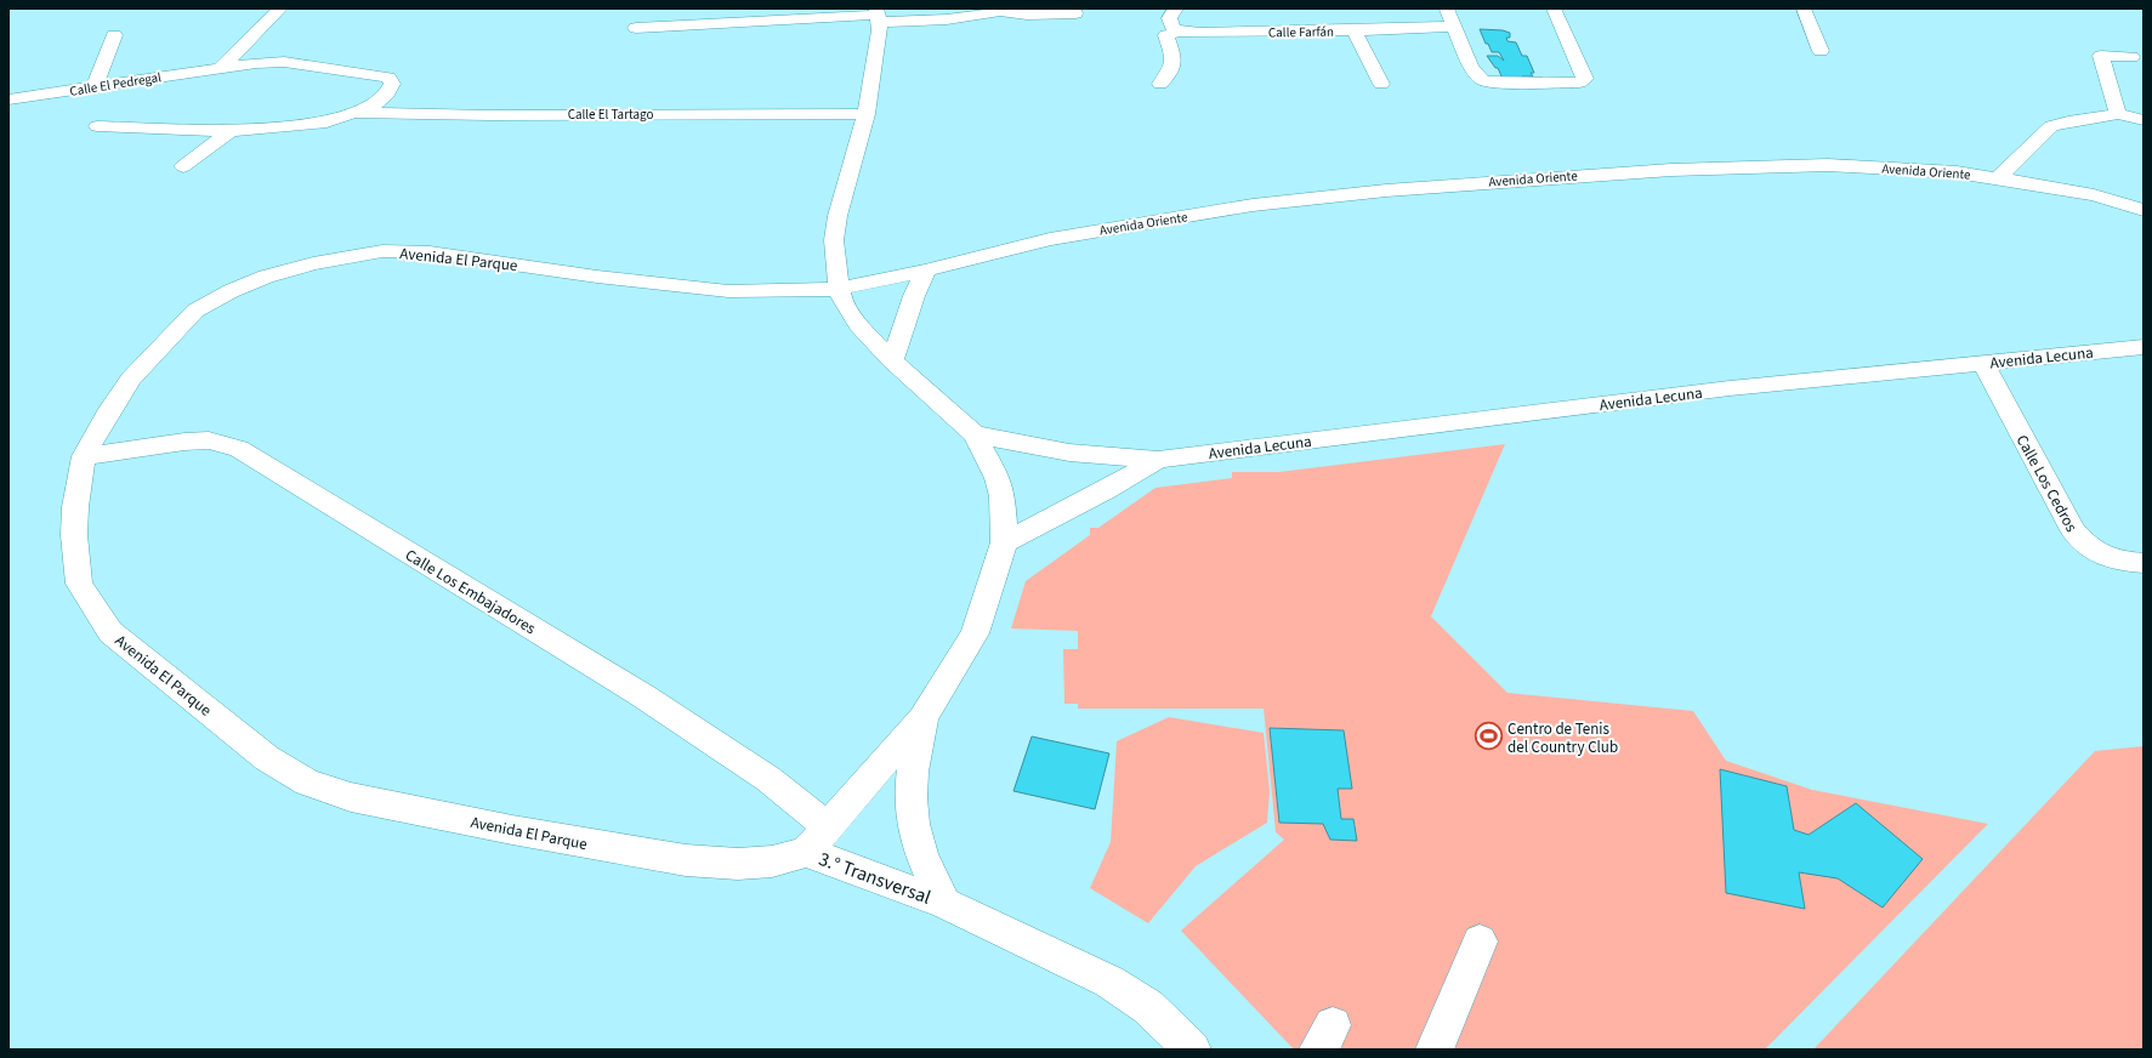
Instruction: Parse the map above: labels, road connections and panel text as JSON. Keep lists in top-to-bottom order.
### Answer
{
  "streets": {
    "street": [
      "Calle Farfán",
      "Calle El Pedregal",
      "Calle El Tartago",
      "Avenida Oriente",
      "Avenida El Parque",
      "Avenida Lecuna",
      "Calle Los Cedros",
      "Calle Los Embajadores",
      "3.° Transversal"
    ]
  },
  "crossings": [
    ["Calle El Pedregal", "Calle El Tartago"],
    ["Avenida Oriente", "Avenida El Parque"],
    ["Avenida El Parque", "Calle Los Embajadores"],
    ["Avenida El Parque", "3.° Transversal"],
    ["Avenida Lecuna", "Calle Los Cedros"]
  ],
  "places": {
    "sports": ["Centro de Tenis del Country Club"]
  }
}
